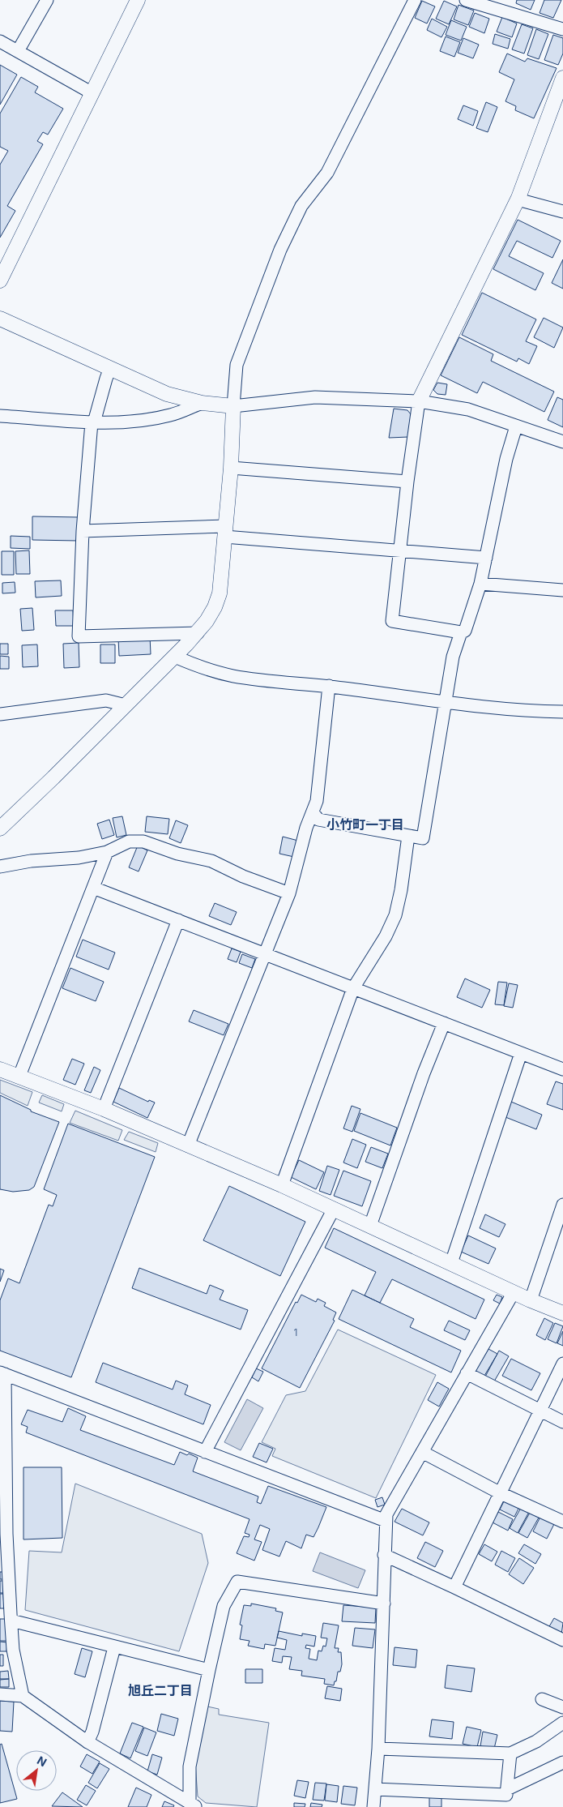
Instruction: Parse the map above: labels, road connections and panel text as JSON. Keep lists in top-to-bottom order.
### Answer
{
  "districts": ["小竹町一丁目", "旭丘二丁目"],
  "house_numbers": ["1"],
  "north": "top right"
}
